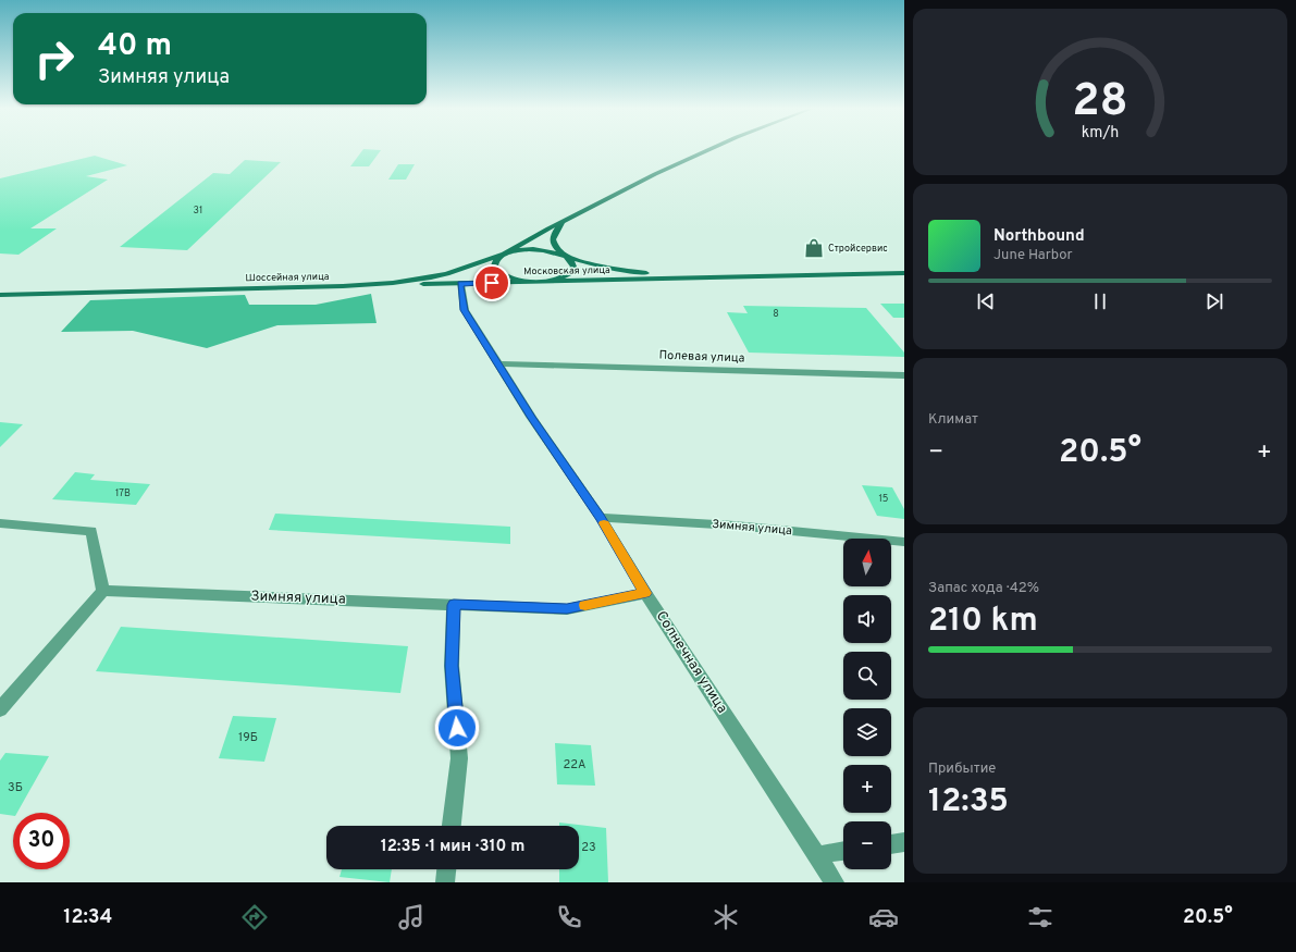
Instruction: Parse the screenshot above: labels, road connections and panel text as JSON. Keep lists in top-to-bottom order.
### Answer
{
  "streets": {
    "main road": ["Московская улица", "Шоссейная улица"],
    "street": ["Полевая улица", "Зимняя улица", "Солнечная улица"]
  },
  "crossings": [
    ["Московская улица", "Шоссейная улица"],
    ["Московская улица", "Солнечная улица"],
    ["Полевая улица", "Солнечная улица"],
    ["Зимняя улица", "Солнечная улица"]
  ],
  "places": {
    "shop": ["Стройсервис"]
  },
  "house_numbers": [
    "31",
    "8",
    "17В",
    "15",
    "19Б",
    "22А",
    "3Б",
    "23"
  ],
  "north": "top",
  "page": {
    "turn": ["40 m", "Зимняя улица"],
    "song": ["Northbound", "June Harbor"],
    "tile": [
      "Климат",
      ["Запас хода · 42%", "210 km"],
      ["Прибытие", "12:35"]
    ],
    "heat": ["−", "20.5°", "+"],
    "map_buttons": ["+", "−"],
    "limit": "30",
    "trip": "12:35 · 1 мин · 310 m",
    "tabs": ["12:34", "20.5°"],
    "gauge": ["28", "km/h"]
  }
}
